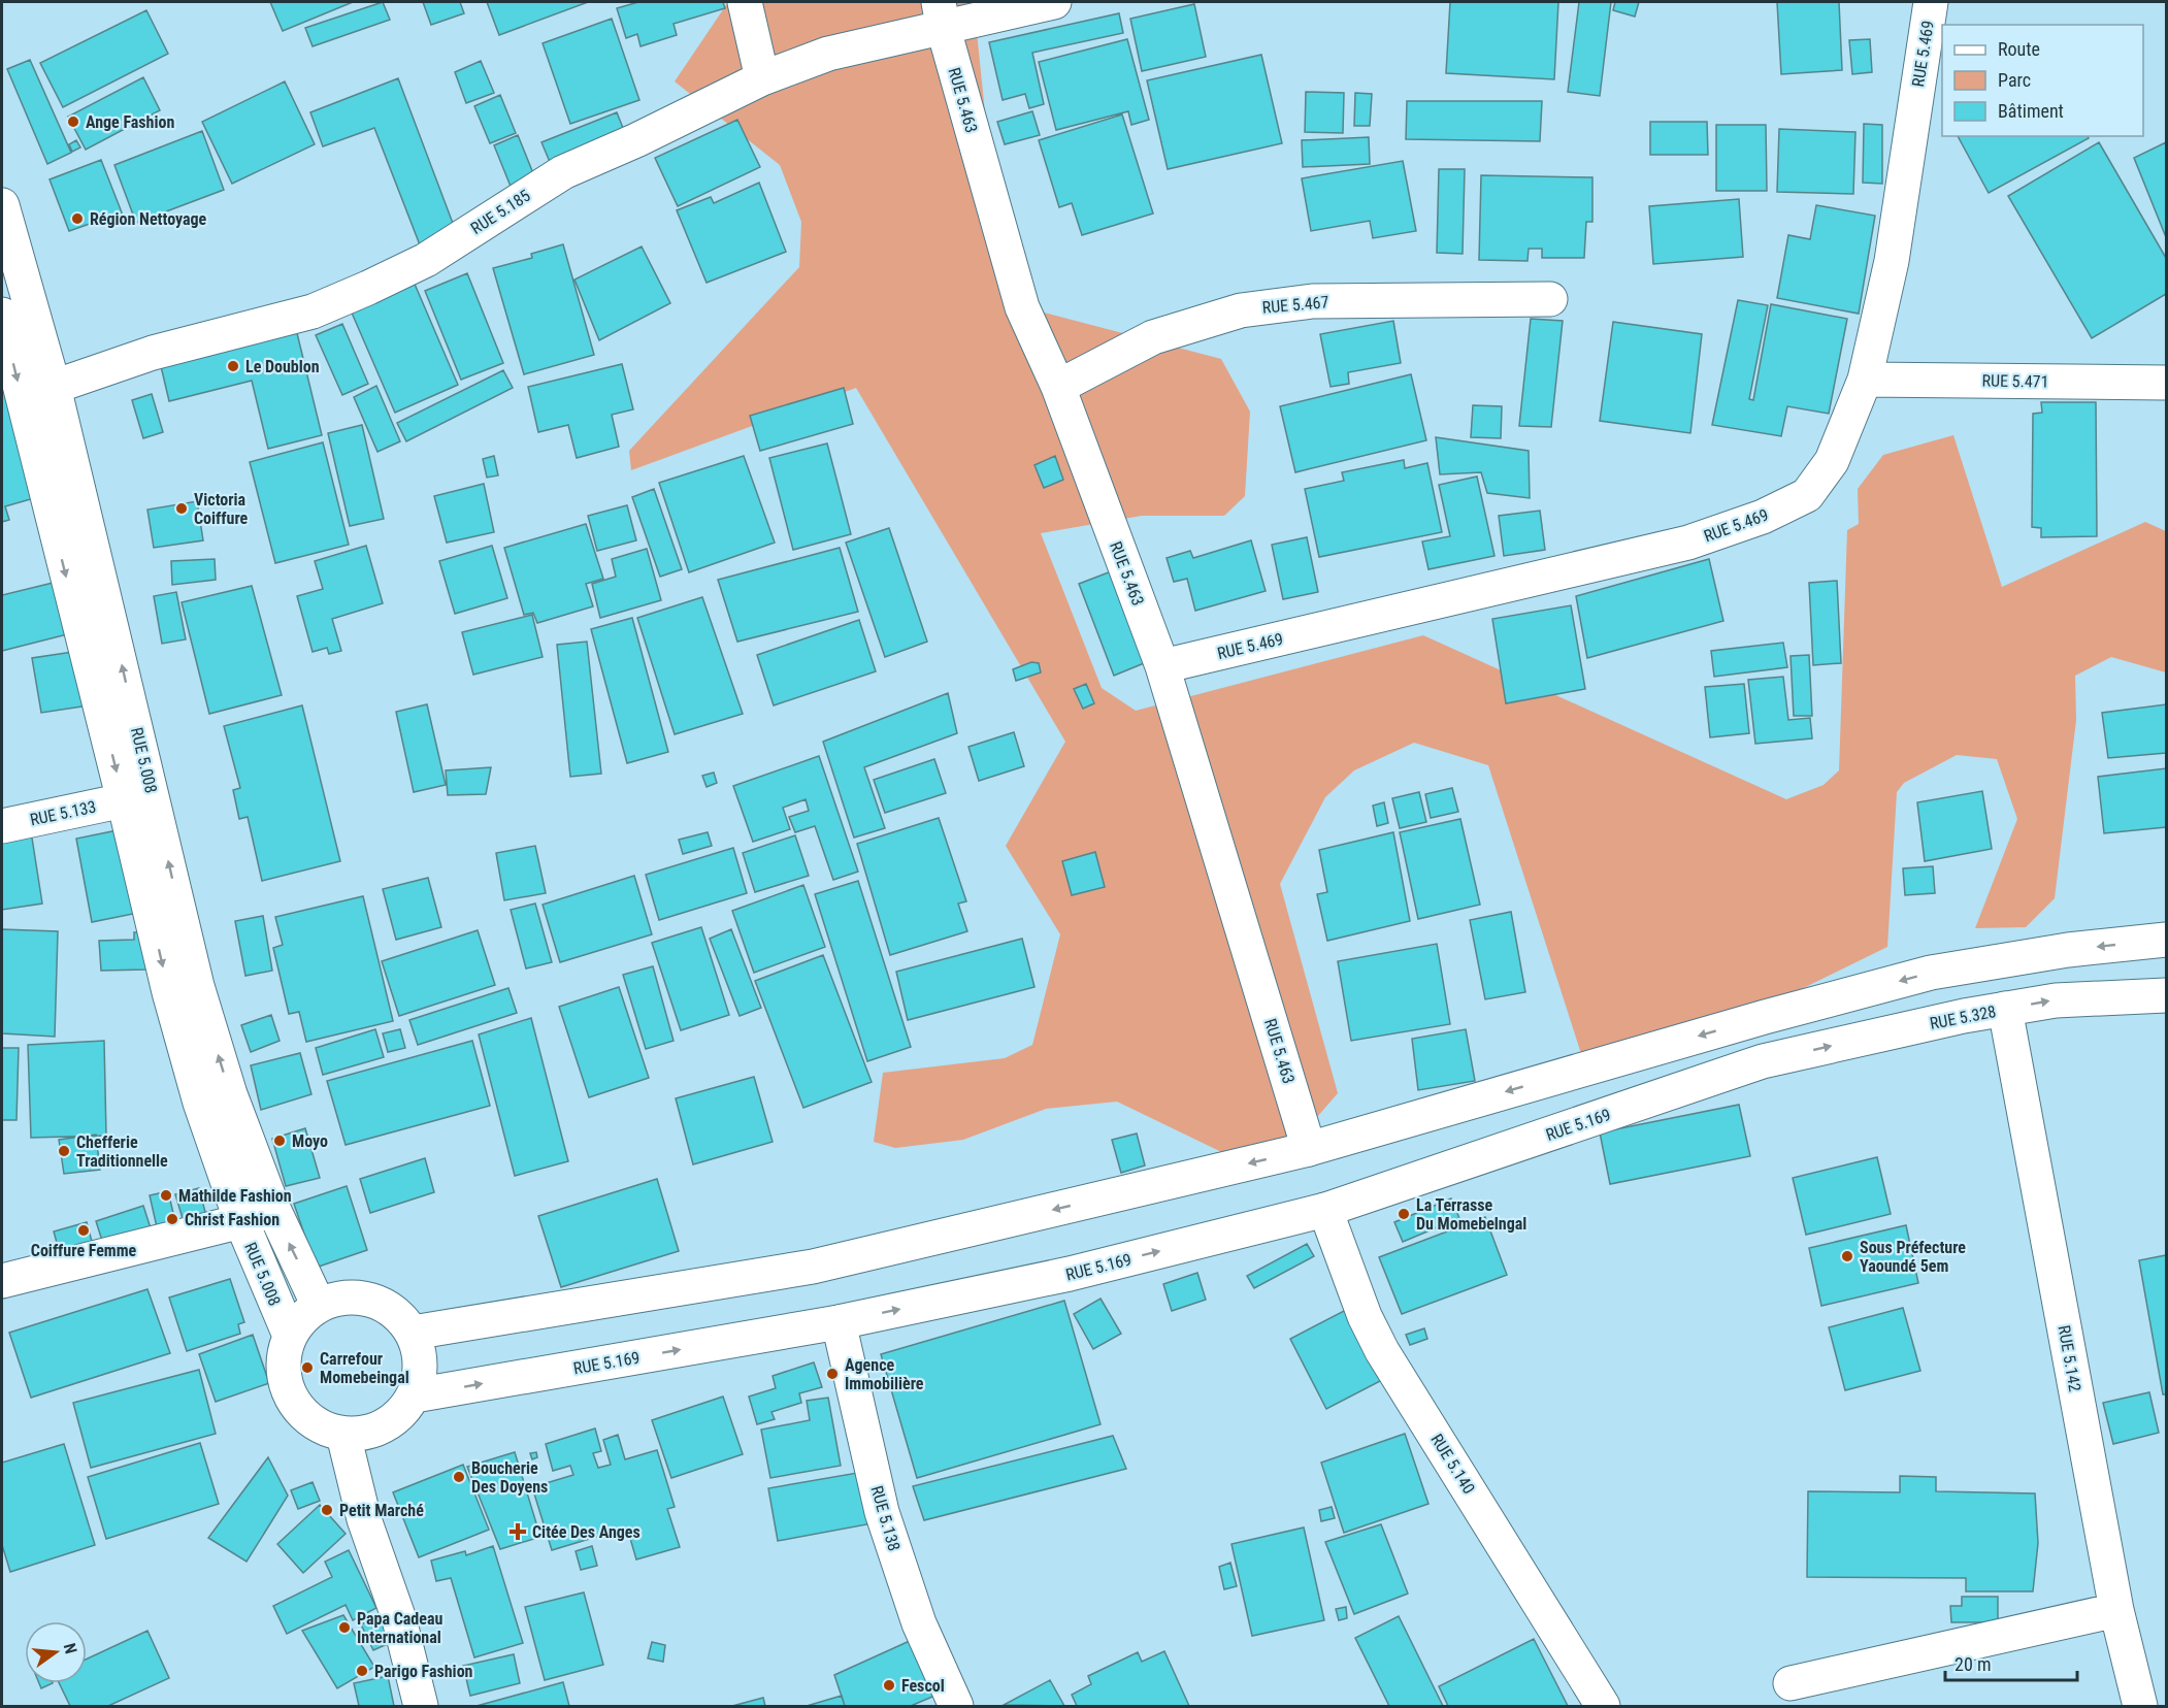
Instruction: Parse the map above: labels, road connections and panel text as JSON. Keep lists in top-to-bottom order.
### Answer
{
  "streets": {
    "street": [
      "RUE 5.469",
      "RUE 5.463",
      "RUE 5.185",
      "RUE 5.467",
      "RUE 5.471",
      "RUE 5.008",
      "RUE 5.133",
      "RUE 5.328",
      "RUE 5.169",
      "RUE 5.142",
      "RUE 5.140",
      "RUE 5.138"
    ]
  },
  "crossings": [
    ["RUE 5.469", "RUE 5.463"],
    ["RUE 5.469", "RUE 5.471"],
    ["RUE 5.463", "RUE 5.185"],
    ["RUE 5.463", "RUE 5.467"],
    ["RUE 5.185", "RUE 5.008"],
    ["RUE 5.008", "RUE 5.133"],
    ["RUE 5.008", "RUE 5.169"],
    ["RUE 5.328", "RUE 5.169"],
    ["RUE 5.328", "RUE 5.142"],
    ["RUE 5.169", "RUE 5.140"],
    ["RUE 5.169", "RUE 5.138"]
  ],
  "places": {
    "other": [
      "Ange Fashion",
      "Région Nettoyage",
      "Le Doublon",
      "Victoria Coiffure",
      "Moyo",
      "Chefferie Traditionnelle",
      "Mathilde Fashion",
      "La Terrasse Du Momebelngal",
      "Christ Fashion",
      "Coiffure Femme",
      "Sous Préfecture Yaoundé 5em",
      "Carrefour Momebeingal",
      "Agence Immobilière",
      "Boucherie Des Doyens",
      "Petit Marché",
      "Papa Cadeau International",
      "Parigo Fashion",
      "Fescol"
    ],
    "health": ["Citée Des Anges"]
  },
  "legend": ["Route", "Parc", "Bâtiment"],
  "scale_bar": "20 m",
  "north": "right"
}
